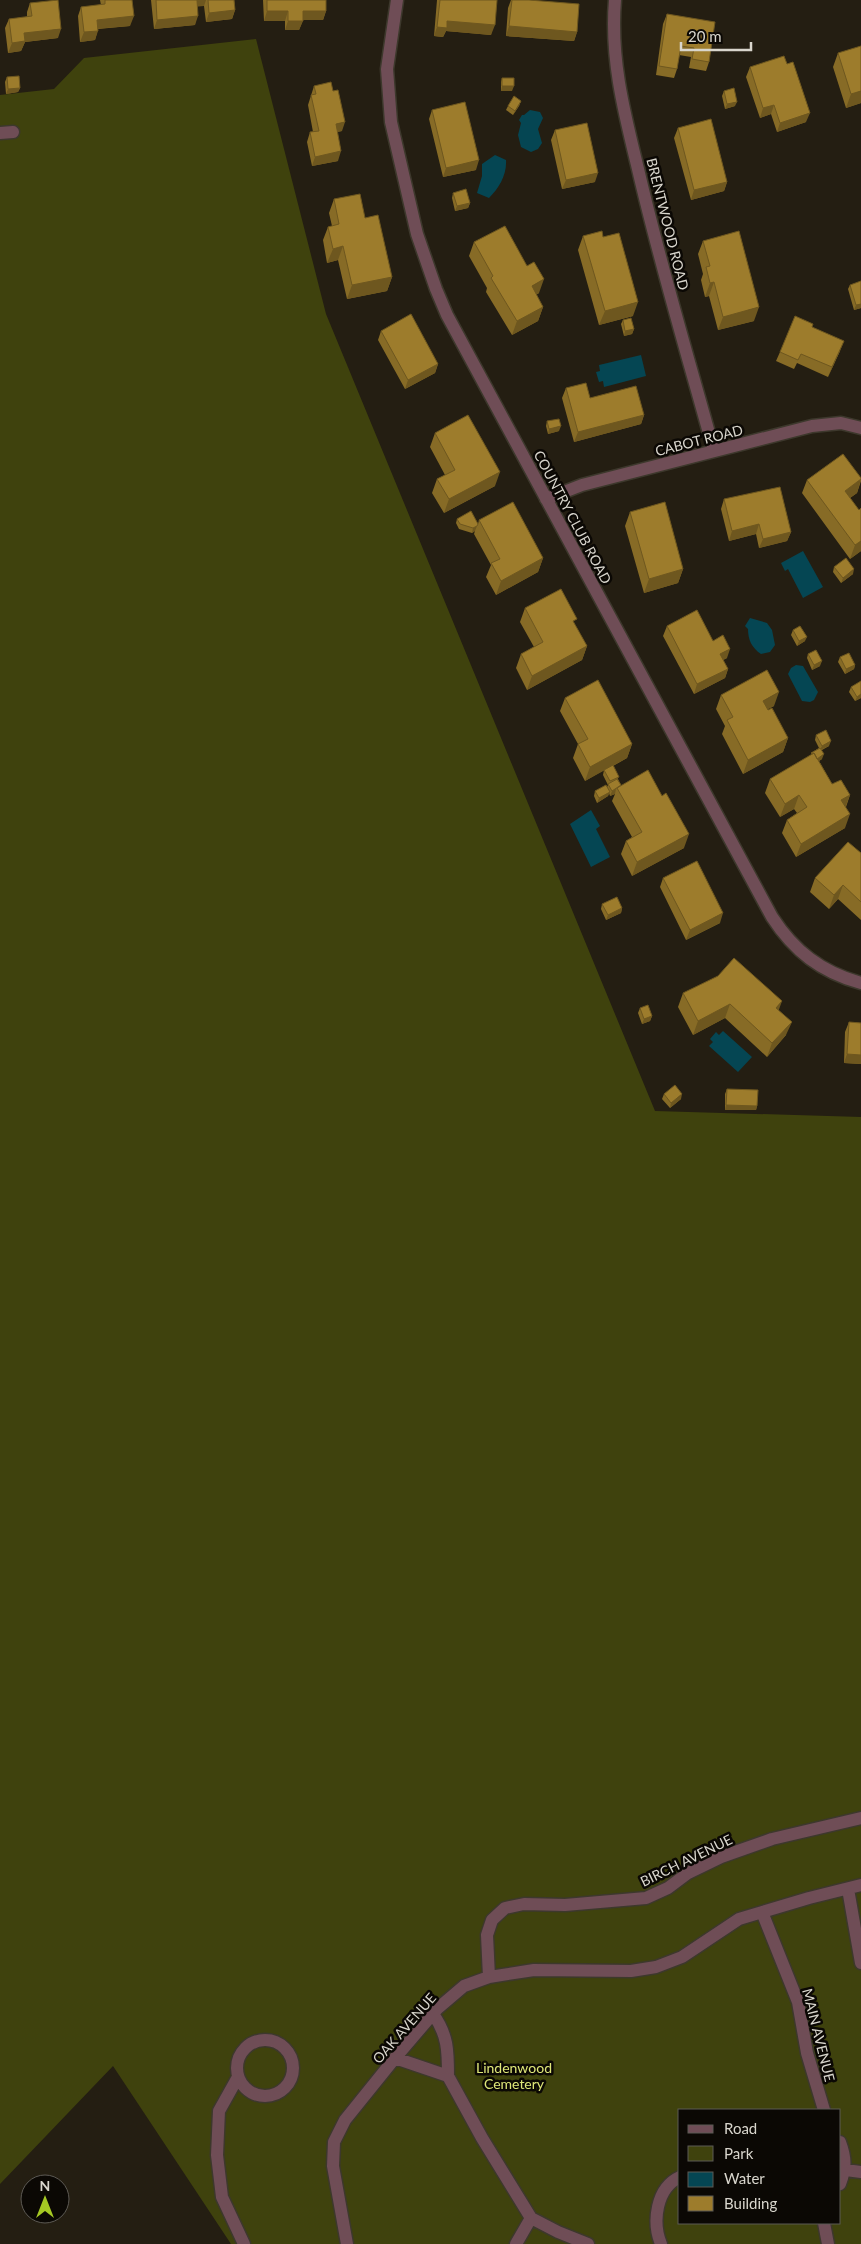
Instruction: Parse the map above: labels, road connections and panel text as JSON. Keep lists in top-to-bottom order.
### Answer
{
  "streets": {
    "street": [
      "BRENTWOOD ROAD",
      "CABOT ROAD",
      "COUNTRY CLUB ROAD",
      "BIRCH AVENUE",
      "OAK AVENUE",
      "MAIN AVENUE"
    ]
  },
  "crossings": [
    ["BRENTWOOD ROAD", "CABOT ROAD"],
    ["CABOT ROAD", "COUNTRY CLUB ROAD"],
    ["BIRCH AVENUE", "OAK AVENUE"],
    ["OAK AVENUE", "MAIN AVENUE"]
  ],
  "parks": ["Lindenwood Cemetery"],
  "legend": [
    "Road",
    "Park",
    "Water",
    "Building"
  ],
  "scale_bar": "20 m",
  "north": "top"
}
